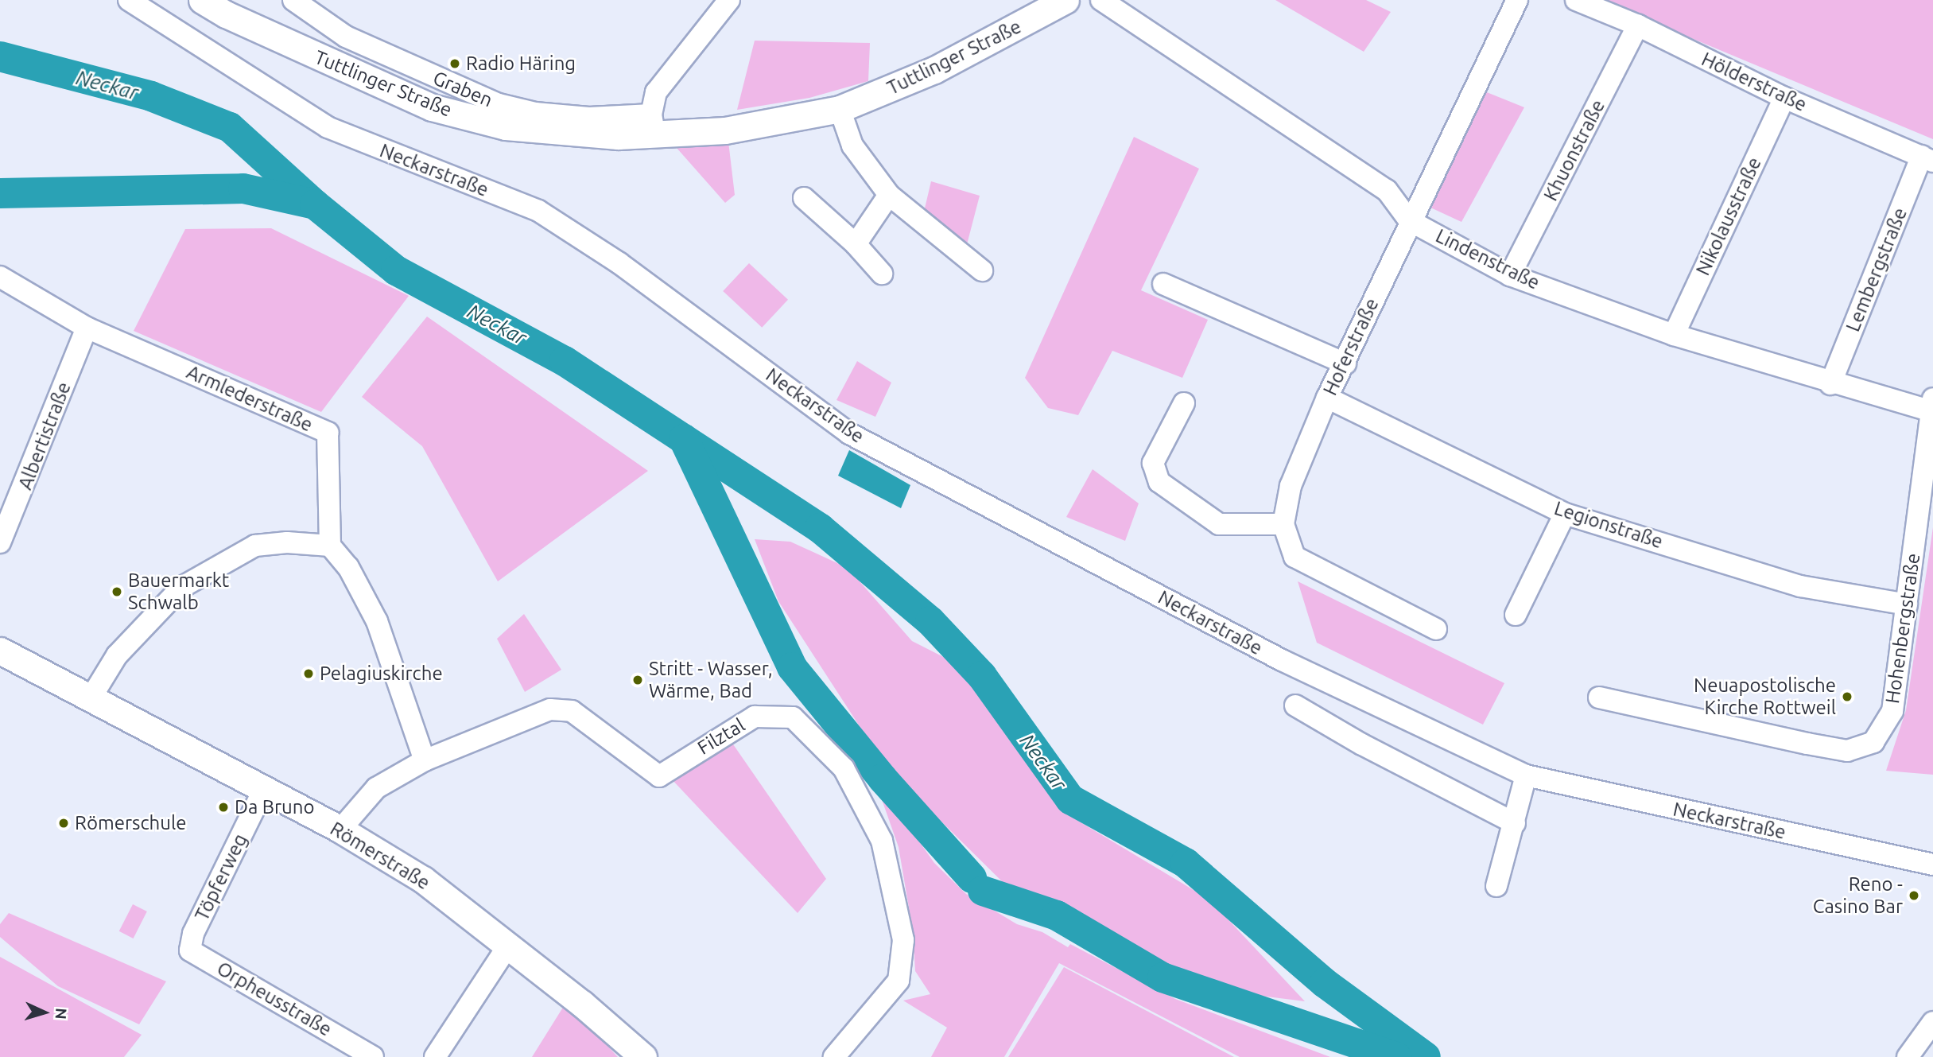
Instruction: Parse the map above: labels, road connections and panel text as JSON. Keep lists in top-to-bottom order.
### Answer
{
  "streets": {
    "street": [
      "Tuttlinger Straße",
      "Hölderstraße",
      "Graben",
      "Khuonstraße",
      "Neckarstraße",
      "Nikolausstraße",
      "Lindenstraße",
      "Lembergstraße",
      "Hoferstraße",
      "Armlederstraße",
      "Albertistraße",
      "Legionstraße",
      "Hohenbergstraße",
      "Filztal",
      "Römerstraße",
      "Töpferweg",
      "Orpheusstraße"
    ]
  },
  "crossings": [
    ["Tuttlinger Straße", "Graben"],
    ["Hölderstraße", "Khuonstraße"],
    ["Hölderstraße", "Nikolausstraße"],
    ["Hölderstraße", "Lembergstraße"],
    ["Khuonstraße", "Lindenstraße"],
    ["Nikolausstraße", "Lindenstraße"],
    ["Lindenstraße", "Lembergstraße"],
    ["Lindenstraße", "Hoferstraße"],
    ["Lindenstraße", "Hohenbergstraße"],
    ["Hoferstraße", "Legionstraße"],
    ["Armlederstraße", "Albertistraße"],
    ["Legionstraße", "Hohenbergstraße"],
    ["Römerstraße", "Töpferweg"],
    ["Töpferweg", "Orpheusstraße"]
  ],
  "water": ["Neckar"],
  "places": [
    "Radio Häring",
    "Bauermarkt Schwalb",
    "Pelagiuskirche",
    "Stritt - Wasser, Wärme, Bad",
    "Neuapostolische Kirche Rottweil",
    "Da Bruno",
    "Römerschule",
    "Reno - Casino Bar"
  ],
  "north": "right"
}
